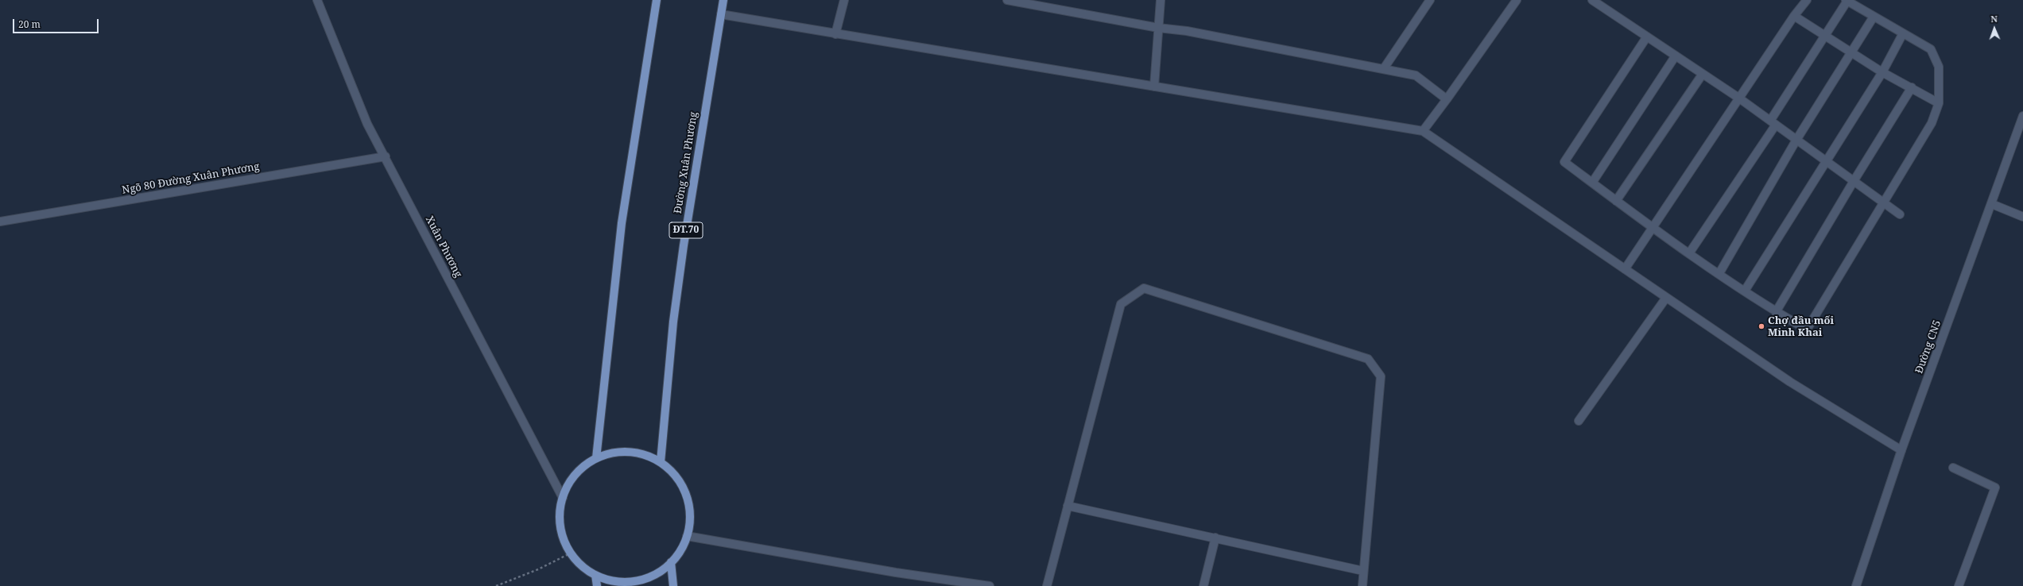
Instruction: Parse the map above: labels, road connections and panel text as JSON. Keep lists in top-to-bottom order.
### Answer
{
  "streets": {
    "main road": ["Đường Xuân Phương", "ĐT.70"],
    "street": ["Ngõ 80 Đường Xuân Phương", "Xuân Phương", "Đường CN5"]
  },
  "crossings": [
    ["Ngõ 80 Đường Xuân Phương", "Xuân Phương"]
  ],
  "places": ["Chợ đầu mối Minh Khai"],
  "scale_bar": "20 m",
  "north": "top"
}
